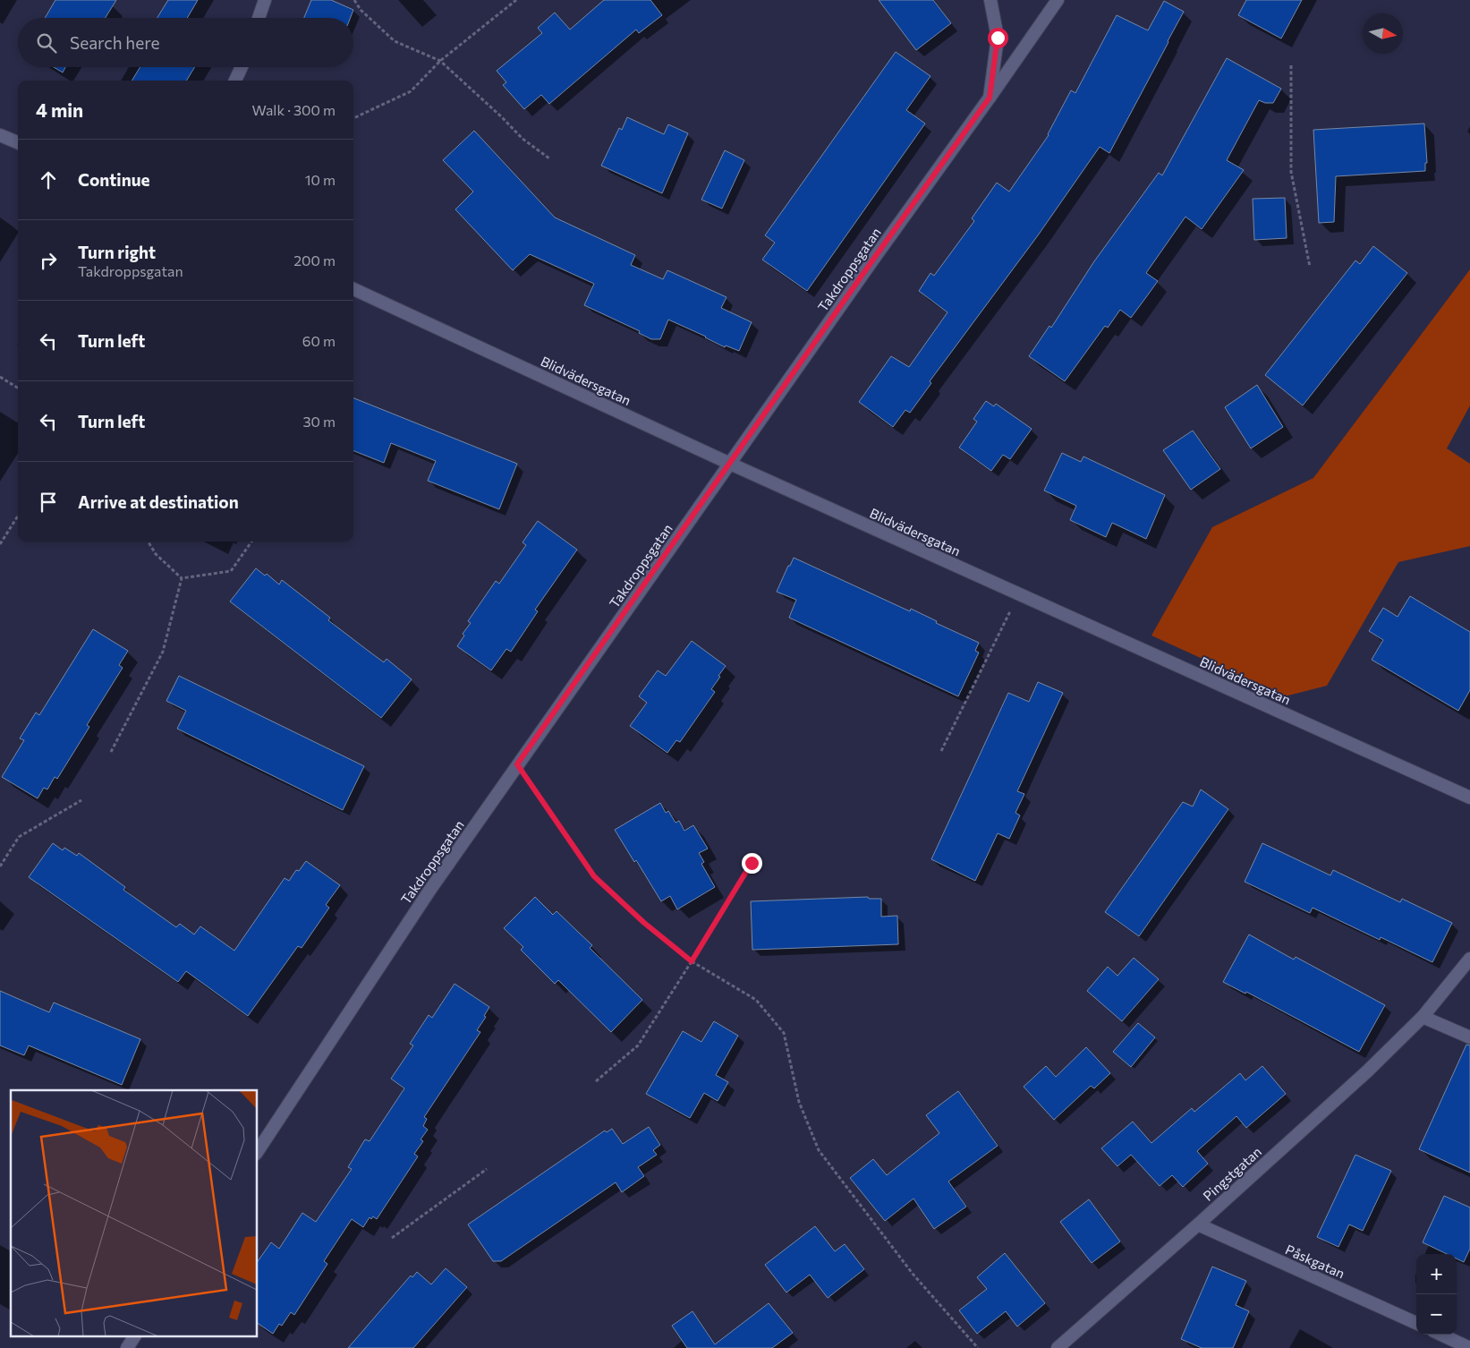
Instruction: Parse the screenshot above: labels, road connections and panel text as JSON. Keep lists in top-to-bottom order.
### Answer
{
  "streets": {
    "street": [
      "Takdroppsgatan",
      "Blidvädersgatan",
      "Pingstgatan",
      "Påskgatan"
    ]
  },
  "crossings": [
    ["Takdroppsgatan", "Blidvädersgatan"],
    ["Pingstgatan", "Påskgatan"]
  ],
  "north": "right",
  "page": {
    "search": "Search here",
    "heading": ["4 min", "Walk · 300 m"],
    "list": [
      ["Continue", "10 m"],
      ["Turn right", "Takdroppsgatan", "200 m"],
      ["Turn left", "60 m"],
      ["Turn left", "30 m"],
      "Arrive at destination"
    ],
    "map_buttons": ["+", "−"]
  }
}
